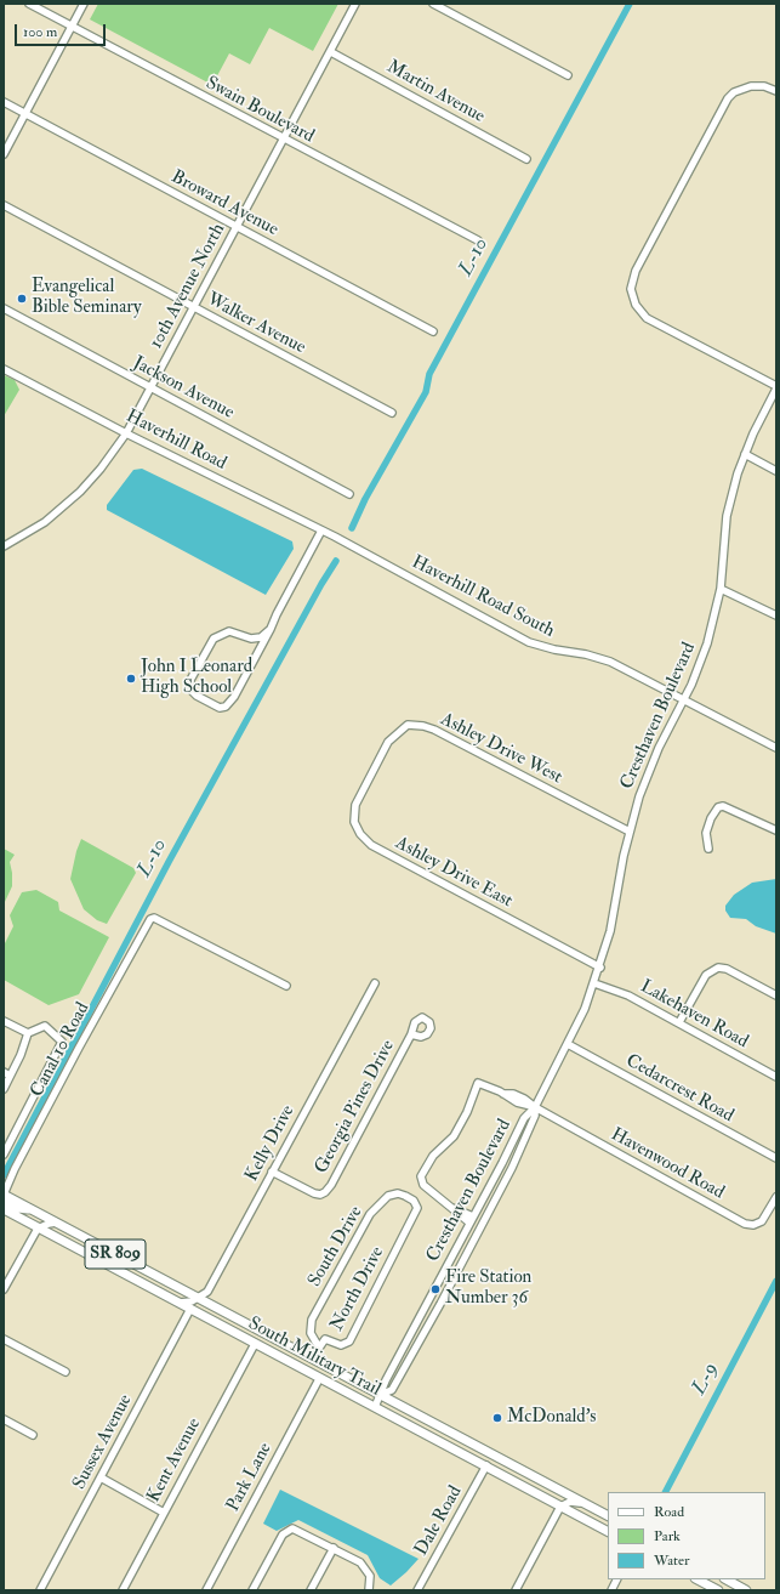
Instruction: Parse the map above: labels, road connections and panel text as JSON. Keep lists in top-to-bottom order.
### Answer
{
  "streets": {
    "main road": ["SR 809", "South Military Trail"],
    "street": [
      "Martin Avenue",
      "Swain Boulevard",
      "Broward Avenue",
      "10th Avenue North",
      "Walker Avenue",
      "Jackson Avenue",
      "Haverhill Road",
      "Haverhill Road South",
      "Cresthaven Boulevard",
      "Ashley Drive West",
      "Ashley Drive East",
      "Lakehaven Road",
      "Canal 10 Road",
      "Cedarcrest Road",
      "Georgia Pines Drive",
      "Kelly Drive",
      "Havenwood Road",
      "South Drive",
      "North Drive",
      "Sussex Avenue",
      "Kent Avenue",
      "Park Lane",
      "Dale Road"
    ]
  },
  "crossings": [
    ["Martin Avenue", "10th Avenue North"],
    ["Swain Boulevard", "10th Avenue North"],
    ["Broward Avenue", "10th Avenue North"],
    ["10th Avenue North", "Walker Avenue"],
    ["10th Avenue North", "Jackson Avenue"],
    ["10th Avenue North", "Haverhill Road"],
    ["Haverhill Road", "Haverhill Road South"],
    ["Haverhill Road South", "Cresthaven Boulevard"],
    ["Cresthaven Boulevard", "Ashley Drive West"],
    ["Cresthaven Boulevard", "Ashley Drive East"],
    ["Cresthaven Boulevard", "Lakehaven Road"],
    ["Cresthaven Boulevard", "Cedarcrest Road"],
    ["Cresthaven Boulevard", "Havenwood Road"],
    ["Cresthaven Boulevard", "South Military Trail"],
    ["Ashley Drive West", "Ashley Drive East"],
    ["Canal 10 Road", "South Military Trail"],
    ["Georgia Pines Drive", "Kelly Drive"],
    ["Kelly Drive", "South Military Trail"],
    ["South Drive", "North Drive"],
    ["North Drive", "South Military Trail"],
    ["South Military Trail", "Sussex Avenue"],
    ["South Military Trail", "Kent Avenue"],
    ["South Military Trail", "Park Lane"],
    ["South Military Trail", "Dale Road"]
  ],
  "water": ["L-10", "L-9"],
  "places": [
    "Evangelical Bible Seminary",
    "John I Leonard High School",
    "Fire Station Number 36",
    "McDonald's"
  ],
  "legend": ["Road", "Park", "Water"],
  "scale_bar": "100 m"
}
